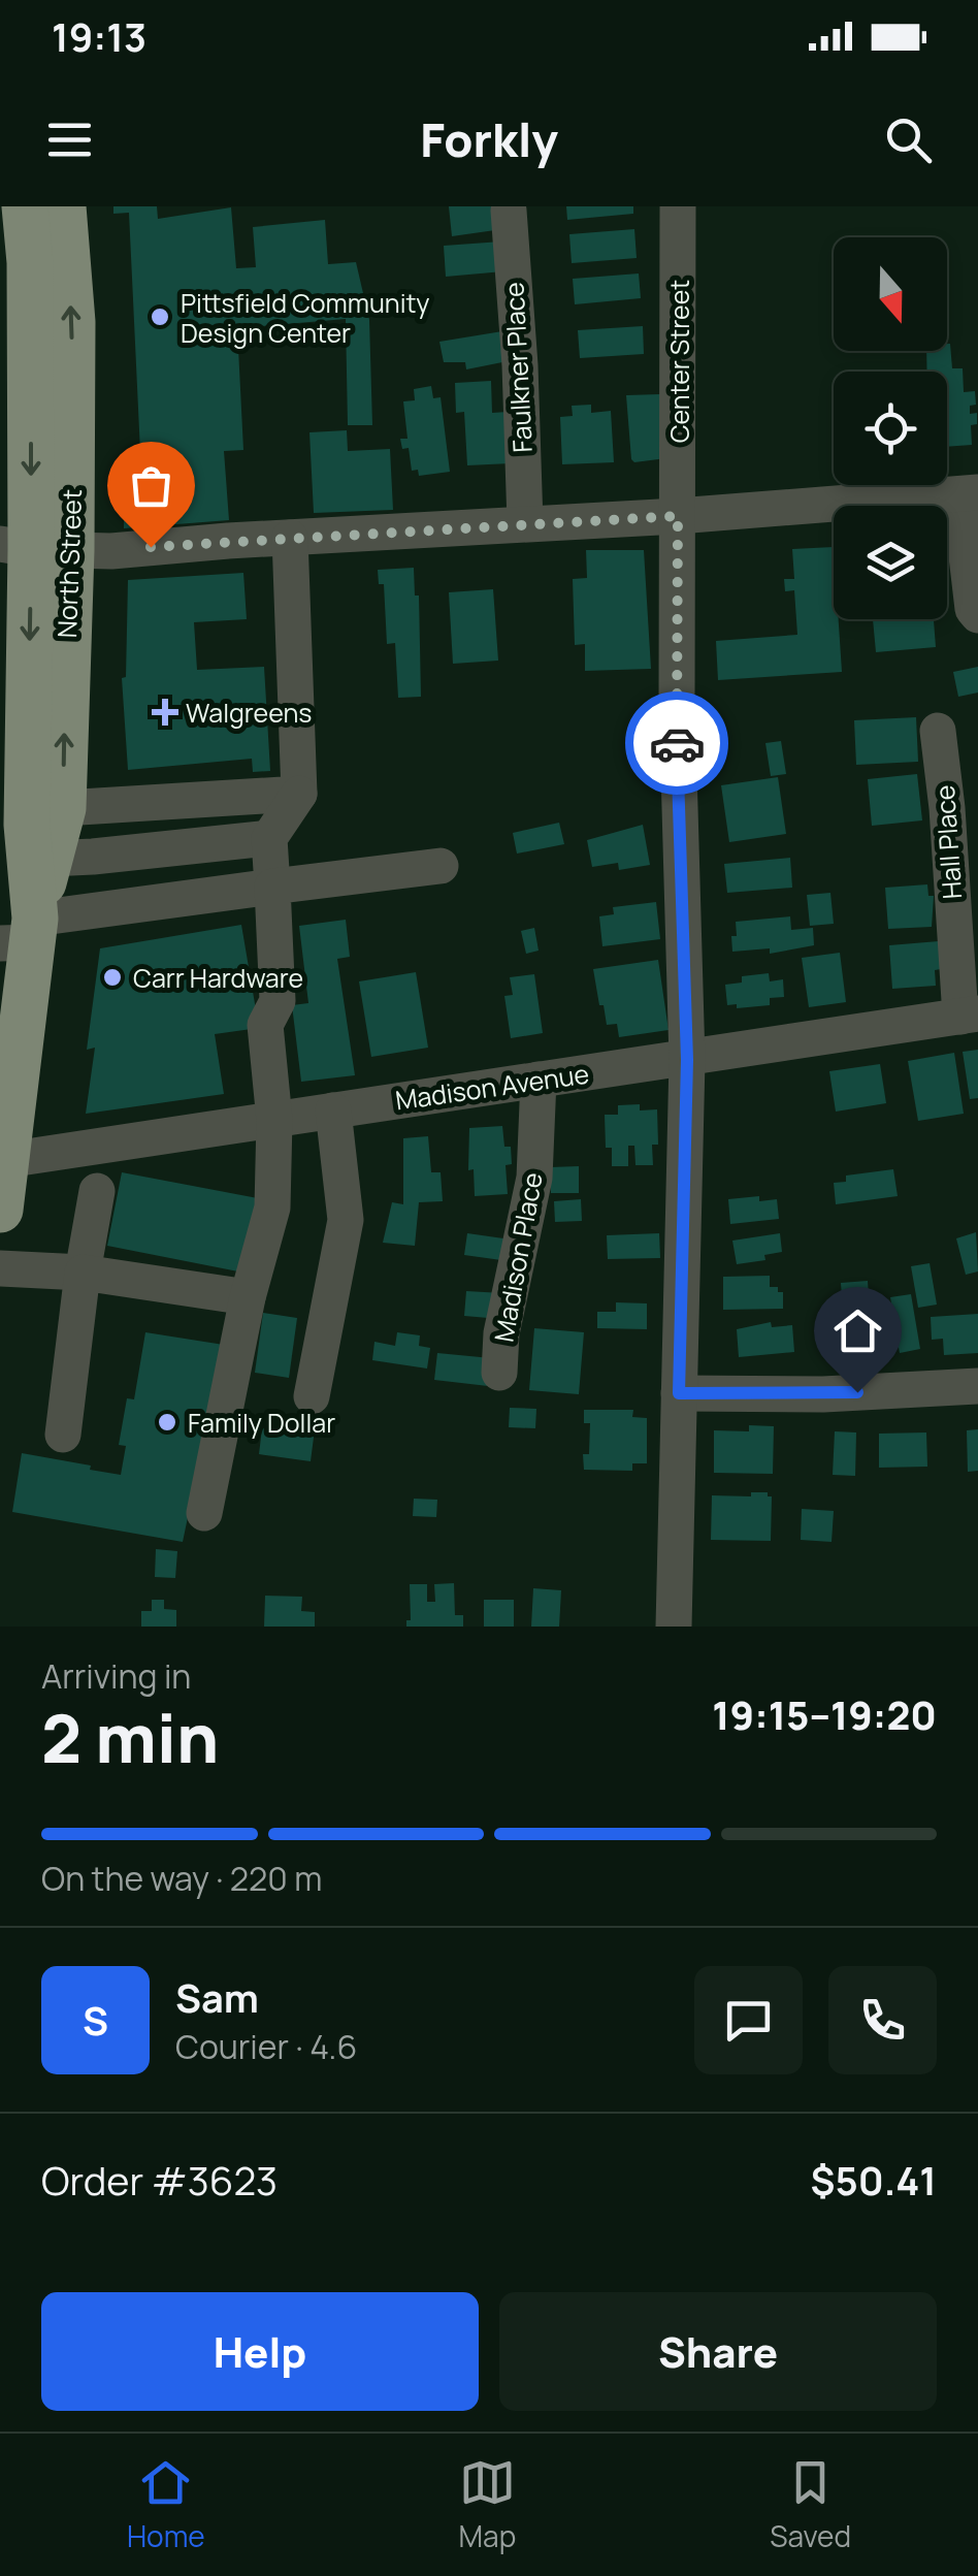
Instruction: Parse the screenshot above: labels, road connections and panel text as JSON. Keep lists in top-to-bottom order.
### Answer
{
  "streets": {
    "main road": ["North Street"],
    "street": [
      "Center Street",
      "Faulkner Place",
      "Hall Place",
      "Madison Avenue",
      "Madison Place"
    ]
  },
  "crossings": [
    ["Center Street", "Madison Avenue"],
    ["North Street", "Madison Avenue"],
    ["Hall Place", "Madison Avenue"],
    ["Madison Avenue", "Madison Place"]
  ],
  "places": {
    "other": ["Pittsfield Community Design Center", "Carr Hardware", "Family Dollar"],
    "health": ["Walgreens"]
  },
  "north": "bottom",
  "page": {
    "status": "19:13",
    "header": "Forkly",
    "heading": ["2 min", "Arriving in", "19:15–19:20"],
    "panel": [
      "Sam",
      "Courier · 4.6",
      "Order #3623",
      "$50.41"
    ],
    "bar": "On the way · 220 m",
    "round": "S",
    "buttons": ["Help", "Share"],
    "tabs": ["Home", "Map", "Saved"]
  }
}
